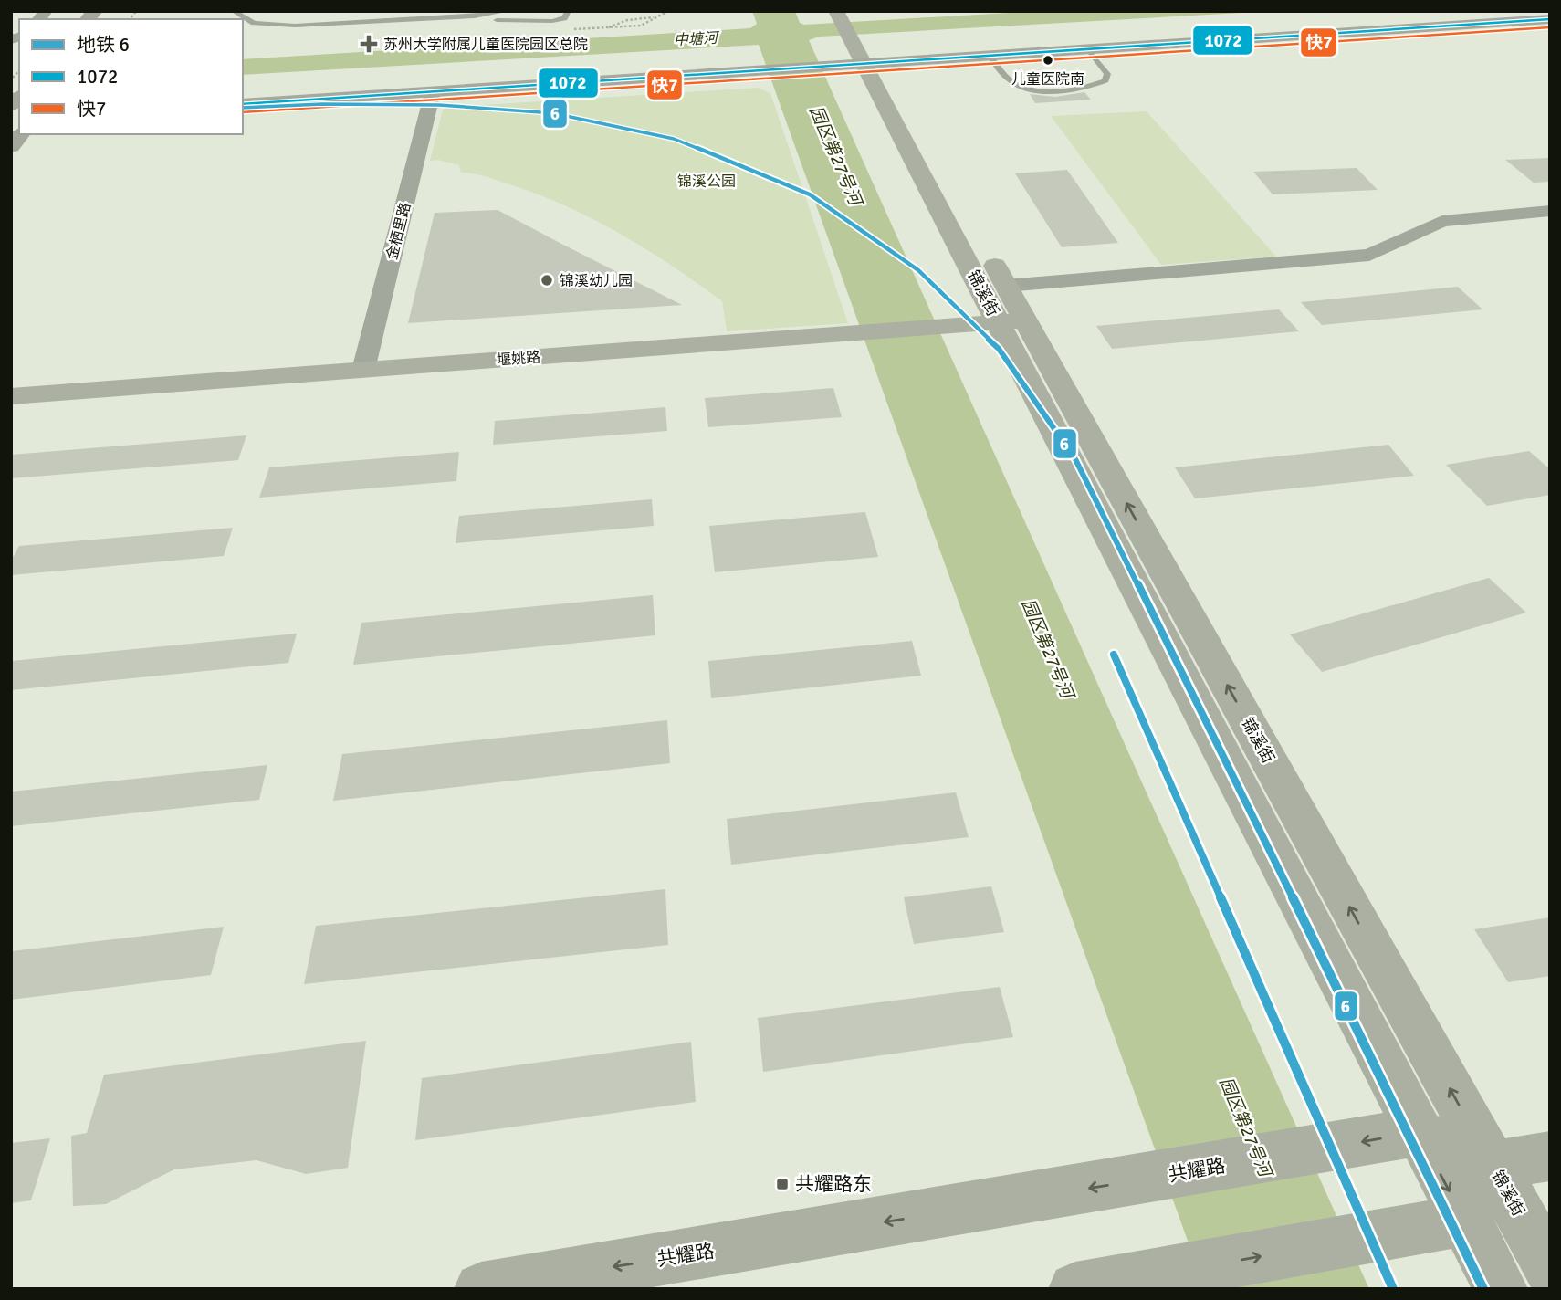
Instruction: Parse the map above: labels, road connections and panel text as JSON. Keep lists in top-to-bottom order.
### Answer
{
  "streets": {
    "main road": ["锦溪街", "堰姚路", "共耀路"],
    "street": ["金栖里路"]
  },
  "crossings": [
    ["金栖里路", "堰姚路"],
    ["锦溪街", "堰姚路"],
    ["锦溪街", "共耀路"]
  ],
  "water": ["中塘河", "园区第27号河"],
  "parks": ["锦溪公园"],
  "places": {
    "health": ["苏州大学附属儿童医院园区总院"],
    "other": ["儿童医院南", "锦溪幼儿园"],
    "transit": ["共耀路东"]
  },
  "lines": ["transit line 1072", "transit line 快7", "metro line 6"],
  "legend": ["地铁 6", "1072", "快7"]
}
